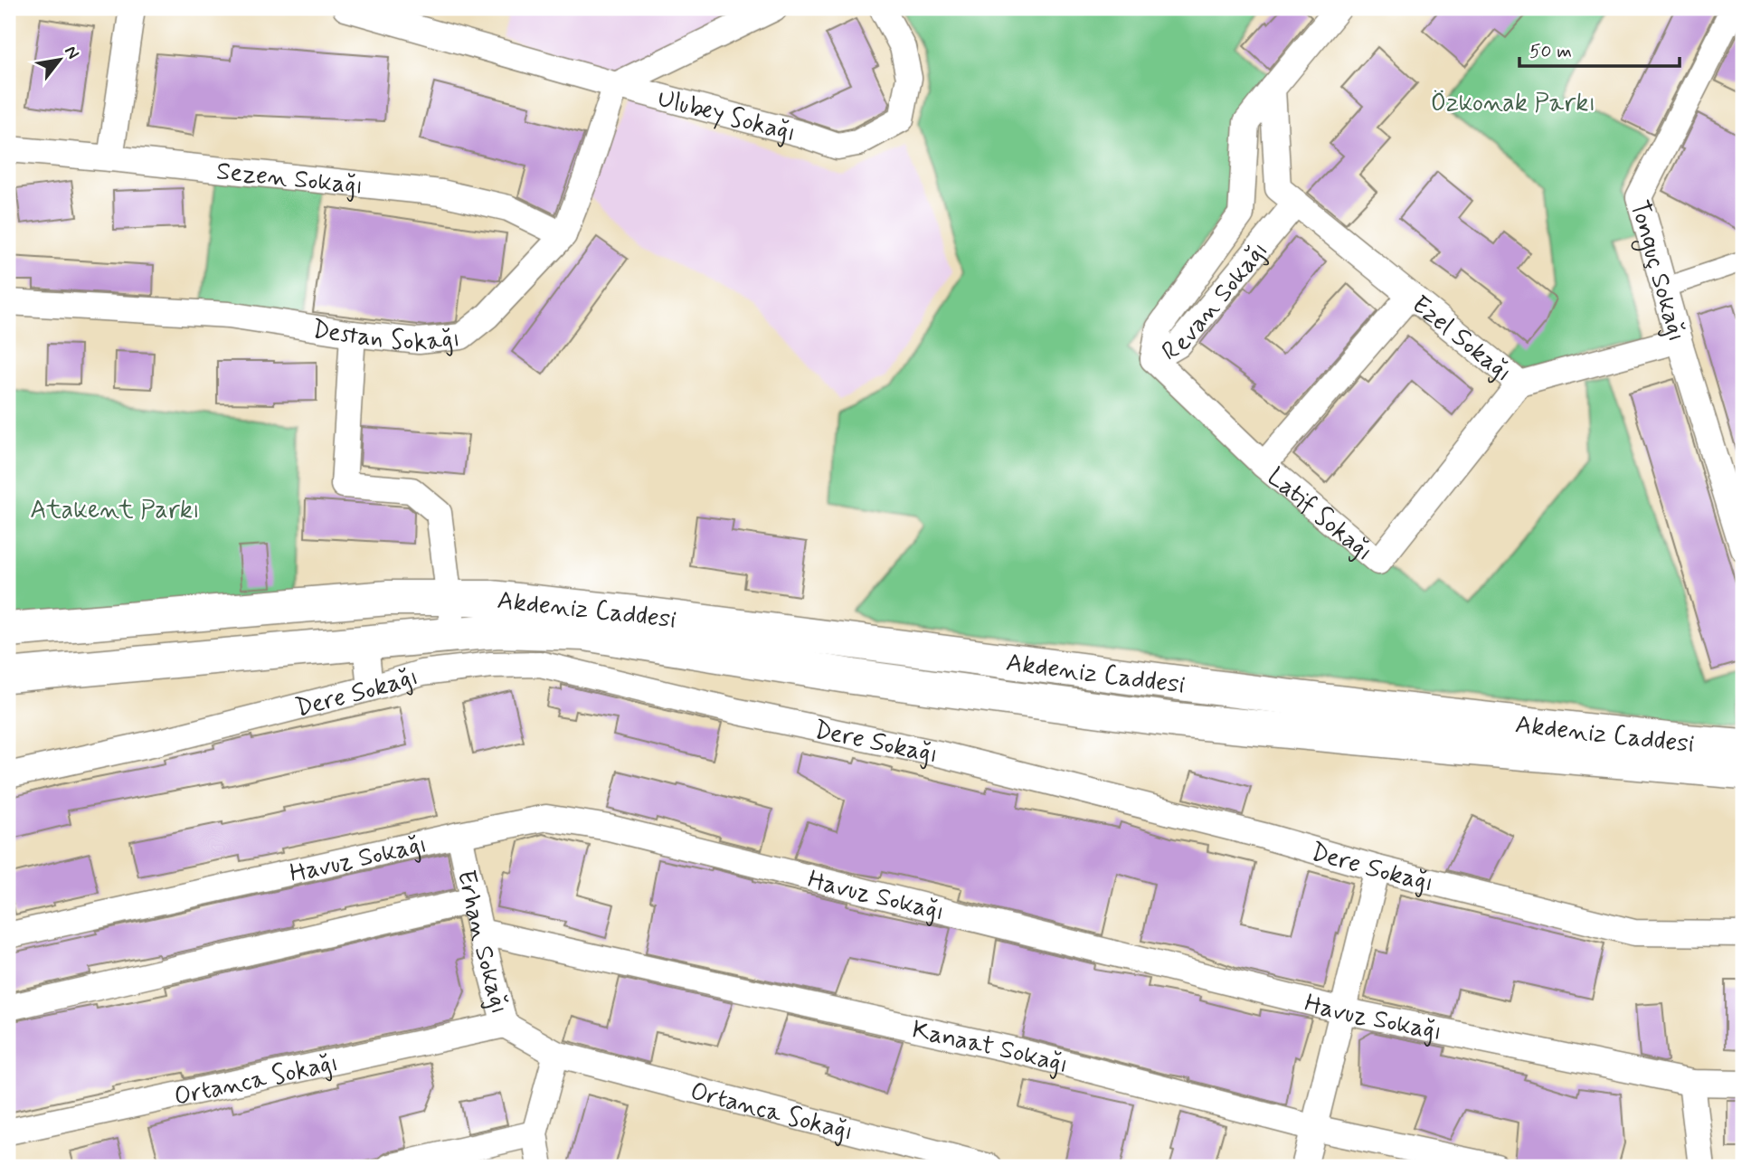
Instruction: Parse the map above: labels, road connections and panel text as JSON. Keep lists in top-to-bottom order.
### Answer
{
  "streets": {
    "main road": ["Akdeniz Caddesi"],
    "street": [
      "Ulubey Sokağı",
      "Sezen Sokağı",
      "Tonguç Sokağı",
      "Revan Sokağı",
      "Destan Sokağı",
      "Ezel Sokağı",
      "Latif Sokağı",
      "Dere Sokağı",
      "Havuz Sokağı",
      "Erhan Sokağı",
      "Kanaat Sokağı",
      "Ortanca Sokağı"
    ]
  },
  "crossings": [
    ["Ulubey Sokağı", "Destan Sokağı"],
    ["Sezen Sokağı", "Destan Sokağı"],
    ["Tonguç Sokağı", "Ezel Sokağı"],
    ["Revan Sokağı", "Ezel Sokağı"],
    ["Revan Sokağı", "Latif Sokağı"],
    ["Ezel Sokağı", "Latif Sokağı"],
    ["Havuz Sokağı", "Erhan Sokağı"],
    ["Erhan Sokağı", "Kanaat Sokağı"],
    ["Erhan Sokağı", "Ortanca Sokağı"]
  ],
  "parks": ["Özkonak Parkı", "Atakent Parkı"],
  "scale_bar": "50 m",
  "north": "top right"
}
